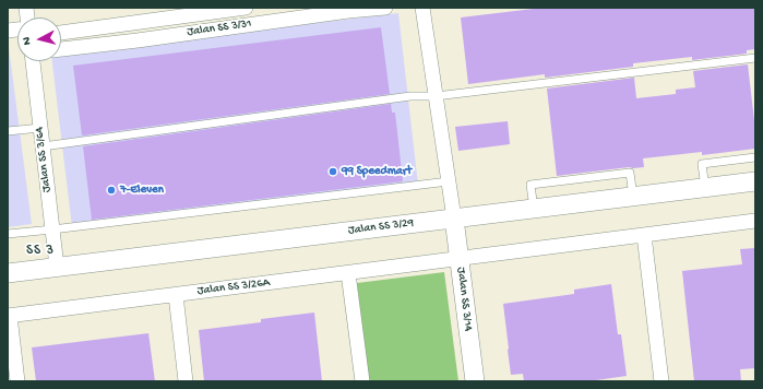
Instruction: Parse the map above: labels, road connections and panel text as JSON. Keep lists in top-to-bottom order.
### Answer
{
  "streets": {
    "street": [
      "Jalan SS 3/31",
      "Jalan SS 3/64",
      "Jalan SS 3/29",
      "Jalan SS 3/26A",
      "Jalan SS 3/14"
    ]
  },
  "crossings": [
    ["Jalan SS 3/64", "Jalan SS 3/29"],
    ["Jalan SS 3/29", "Jalan SS 3/14"],
    ["Jalan SS 3/26A", "Jalan SS 3/14"]
  ],
  "districts": ["SS 3"],
  "places": ["99 Speedmart", "7-Eleven"],
  "north": "left"
}
